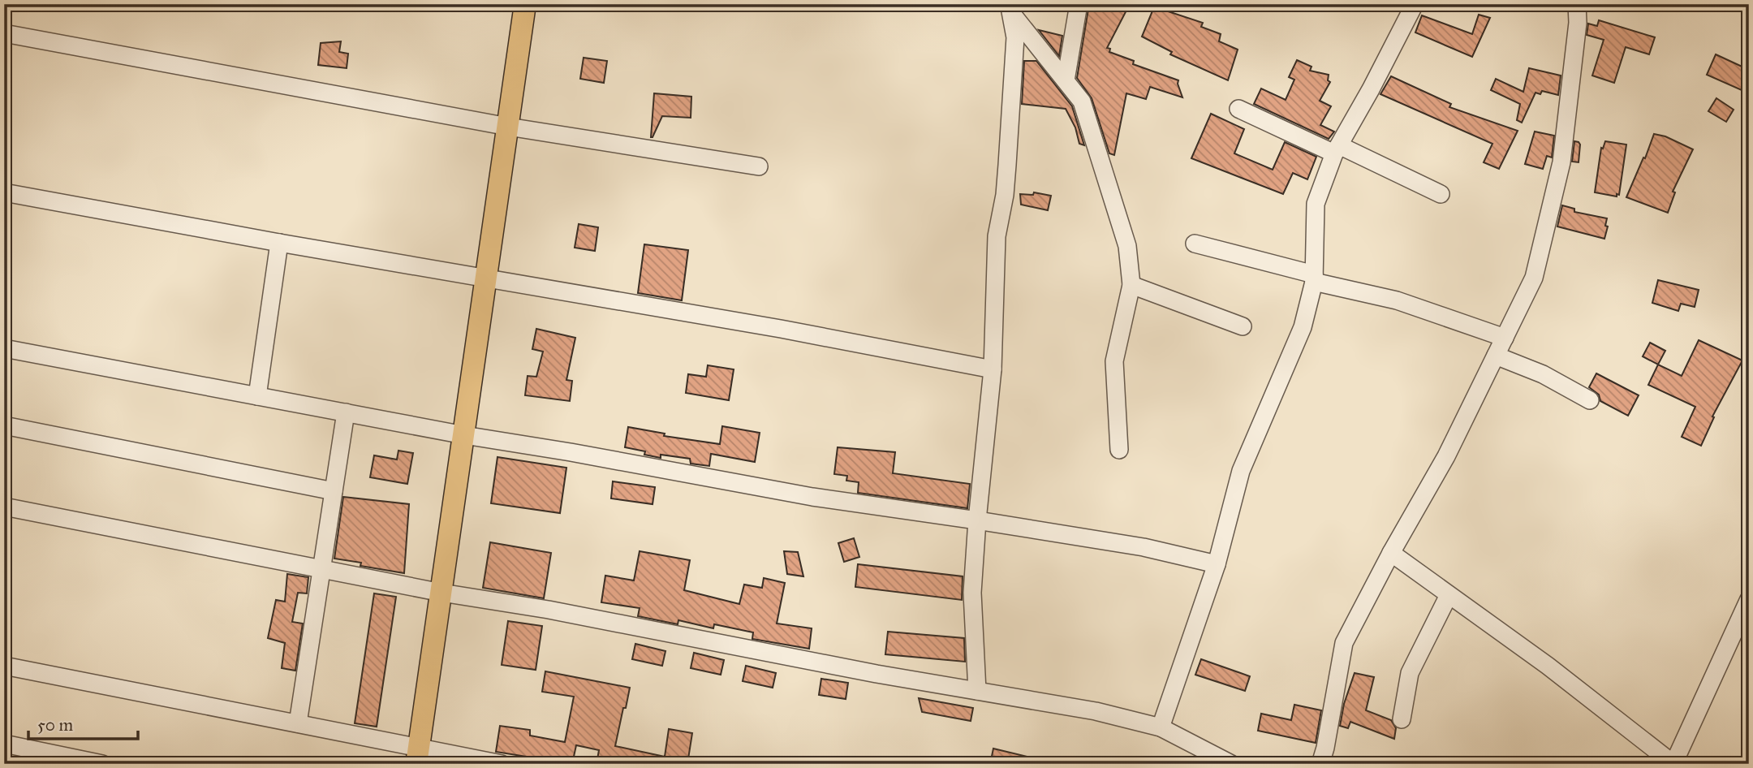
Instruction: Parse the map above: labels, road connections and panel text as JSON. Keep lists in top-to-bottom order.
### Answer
{
  "scale_bar": "50 m"
}
